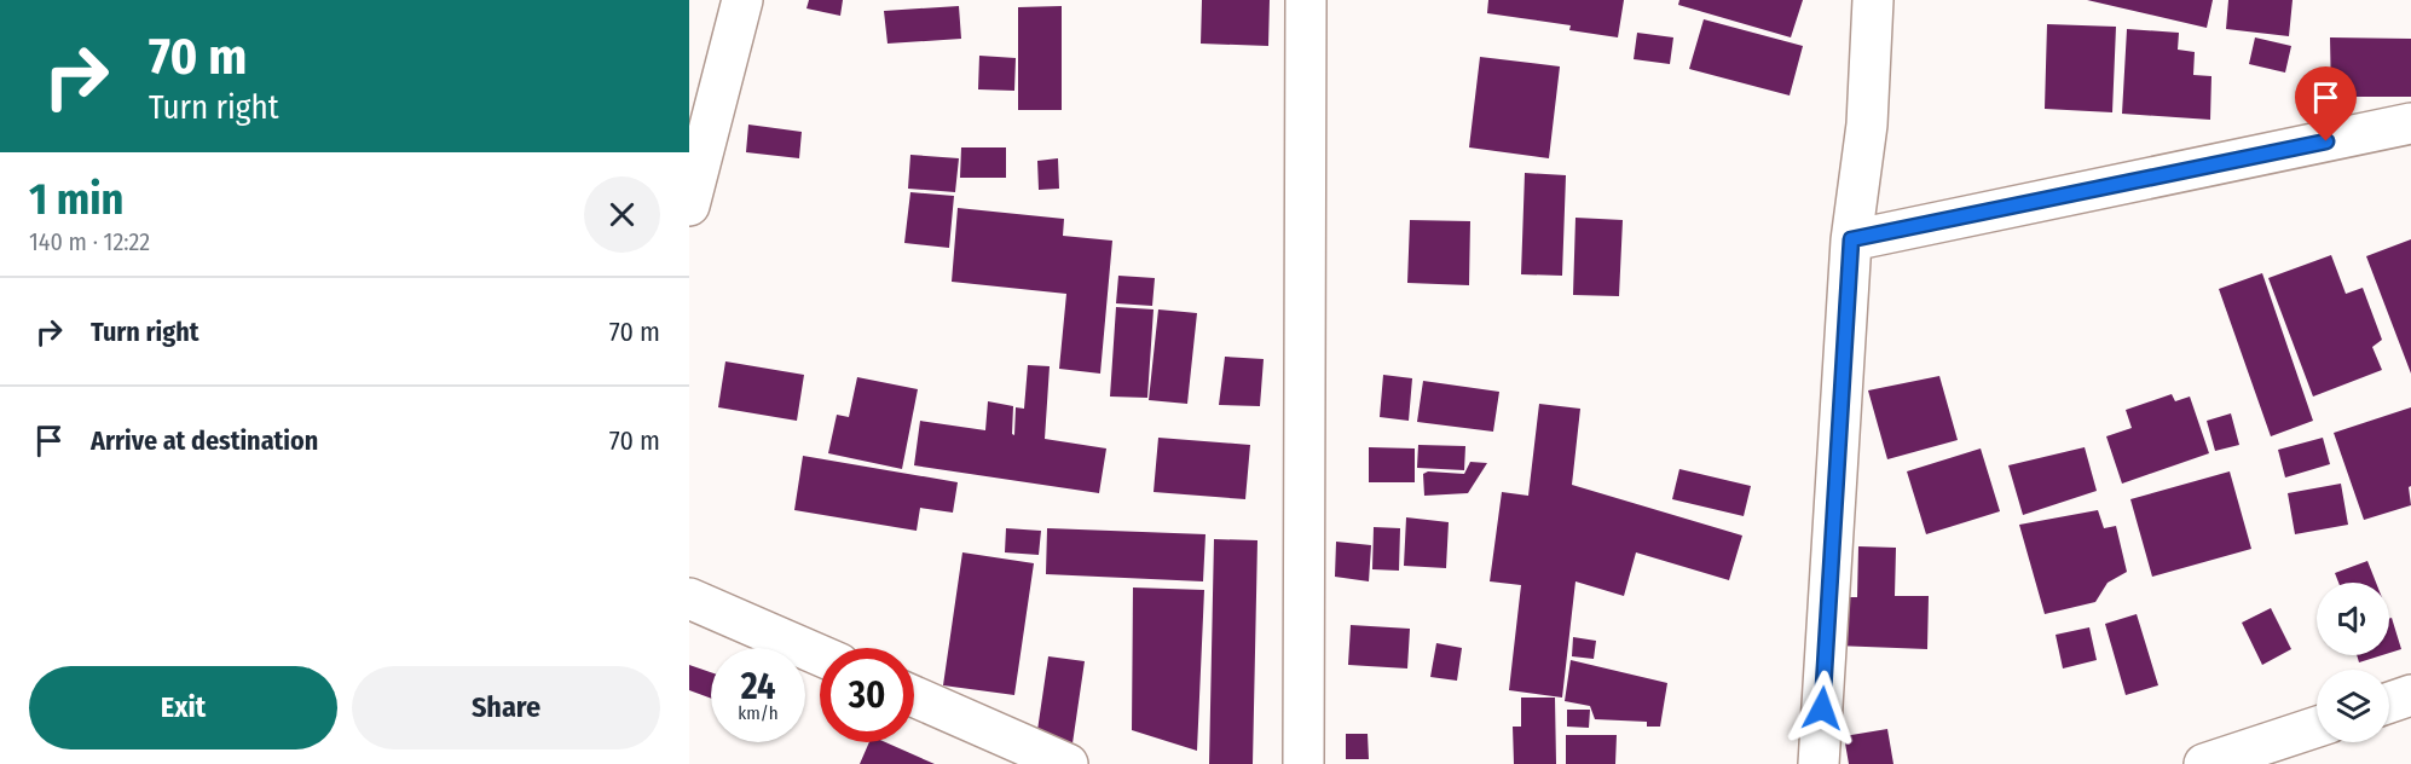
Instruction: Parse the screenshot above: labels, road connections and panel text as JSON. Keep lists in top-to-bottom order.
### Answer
{
  "page": {
    "turn": ["70 m", "Turn right"],
    "heading": ["1 min", "140 m · 12:22"],
    "list": [
      {
        "name": "Turn right",
        "value": "70 m"
      },
      {
        "name": "Arrive at destination",
        "value": "70 m"
      }
    ],
    "speed": "24 km/h",
    "limit": "30",
    "buttons": ["Exit", "Share"]
  }
}
